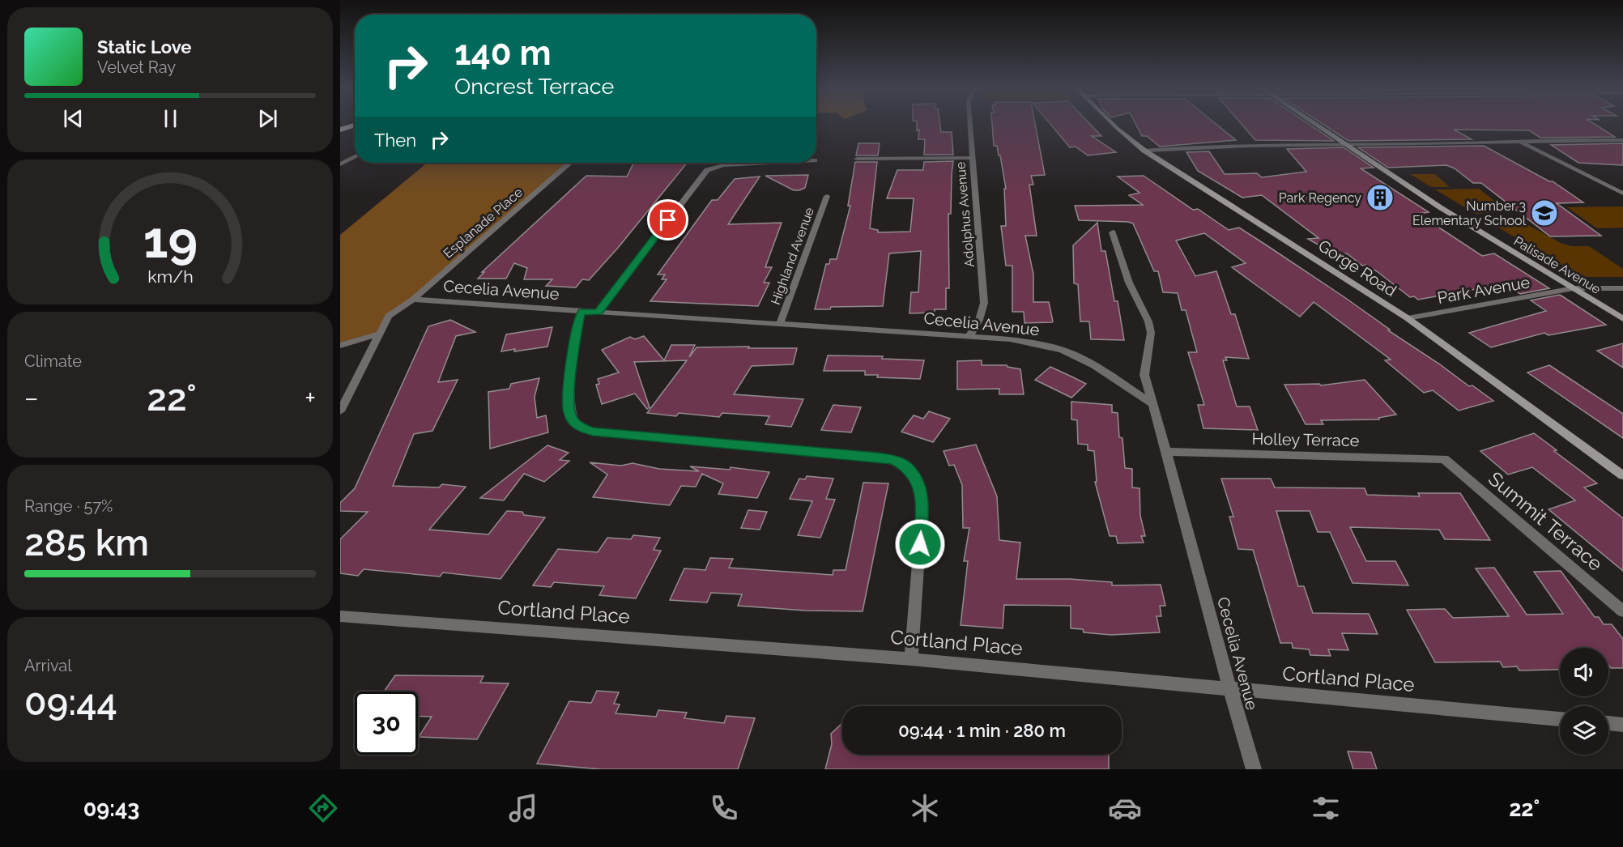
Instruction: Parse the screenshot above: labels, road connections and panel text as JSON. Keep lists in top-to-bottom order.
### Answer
{
  "streets": {
    "main road": ["Palisade Avenue", "Gorge Road"],
    "street": [
      "Adolphus Avenue",
      "Esplanade Place",
      "Highland Avenue",
      "Cecelia Avenue",
      "Park Avenue",
      "Holley Terrace",
      "Summit Terrace",
      "Cortland Place"
    ]
  },
  "crossings": [
    ["Adolphus Avenue", "Cecelia Avenue"],
    ["Esplanade Place", "Cecelia Avenue"],
    ["Highland Avenue", "Cecelia Avenue"],
    ["Palisade Avenue", "Park Avenue"],
    ["Gorge Road", "Park Avenue"],
    ["Cecelia Avenue", "Holley Terrace"],
    ["Cecelia Avenue", "Cortland Place"],
    ["Holley Terrace", "Summit Terrace"]
  ],
  "places": {
    "building": ["Park Regency"],
    "school or university": ["Number 3 Elementary School"]
  },
  "page": {
    "turn": ["140 m", "Oncrest Terrace"],
    "song": ["Static Love", "Velvet Ray"],
    "then": "Then",
    "tile": [
      "Climate",
      ["Range · 57%", "285 km"],
      ["Arrival", "09:44"]
    ],
    "heat": ["−", "22°", "+"],
    "limit": "30",
    "trip": "09:44 · 1 min · 280 m",
    "tabs": ["09:43", "22°"],
    "gauge": ["19", "km/h"]
  }
}
